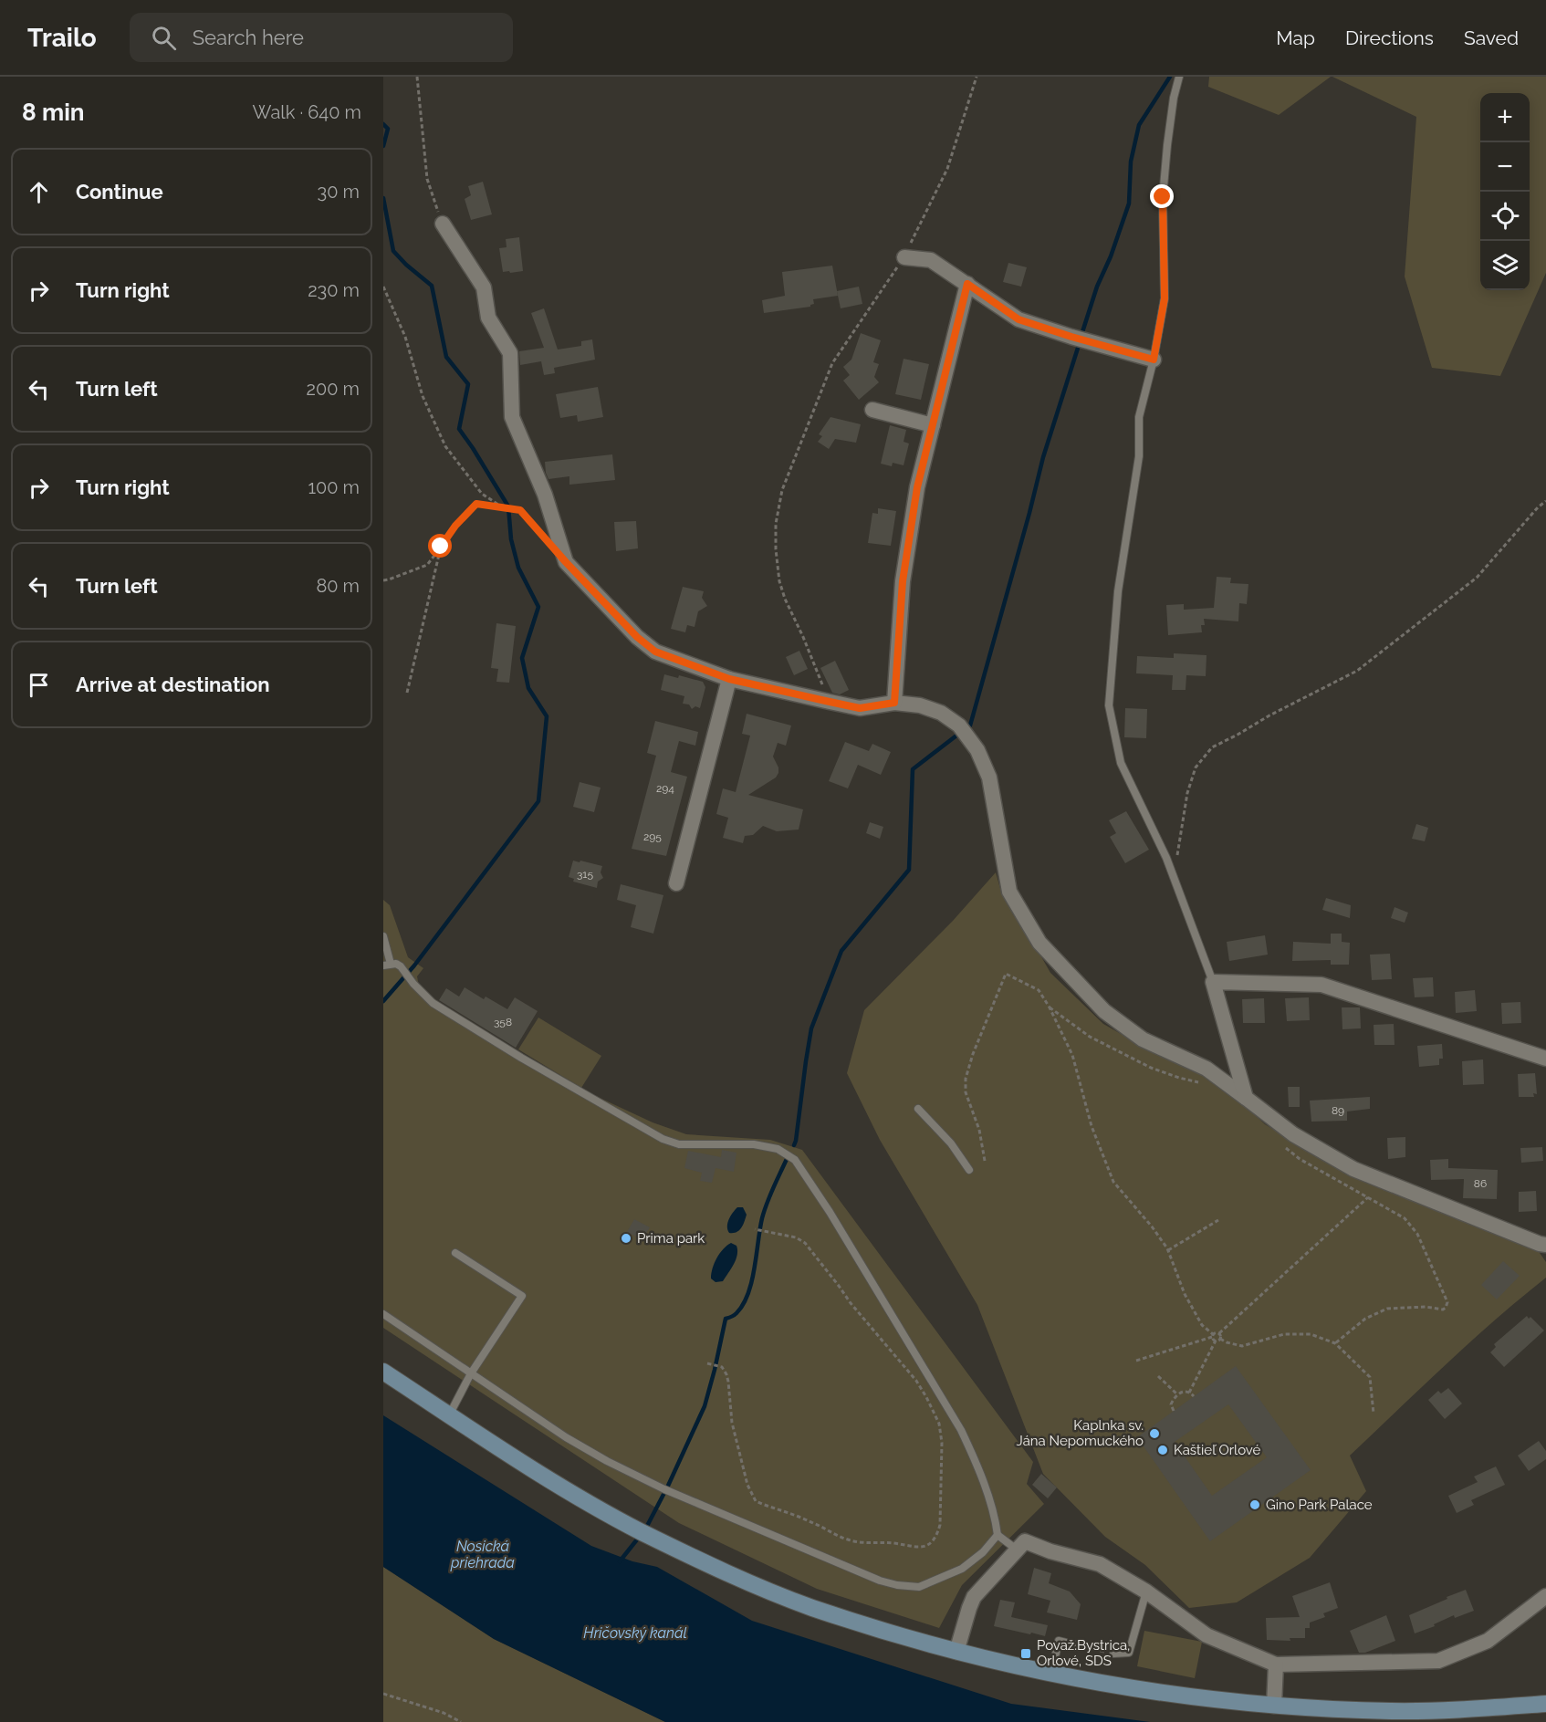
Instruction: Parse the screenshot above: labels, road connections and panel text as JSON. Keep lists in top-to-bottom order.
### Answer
{
  "water": ["Nosická priehrada", "Hričovský kanál"],
  "places": {
    "other": [
      "Prima park",
      "Kaplnka sv. Jána Nepomuckého",
      "Kaštieľ Orlové",
      "Gino Park Palace"
    ],
    "transit": ["Považ.Bystrica, Orlové, SDS"]
  },
  "house_numbers": [
    "294",
    "295",
    "315",
    "358",
    "89",
    "86"
  ],
  "page": {
    "header": "Trailo",
    "search": "Search here",
    "nav": ["Map", "Directions", "Saved"],
    "heading": ["8 min", "Walk · 640 m"],
    "map_buttons": ["+", "−"],
    "list": [
      ["Continue", "30 m"],
      ["Turn right", "230 m"],
      ["Turn left", "200 m"],
      ["Turn right", "100 m"],
      ["Turn left", "80 m"],
      "Arrive at destination"
    ]
  }
}
